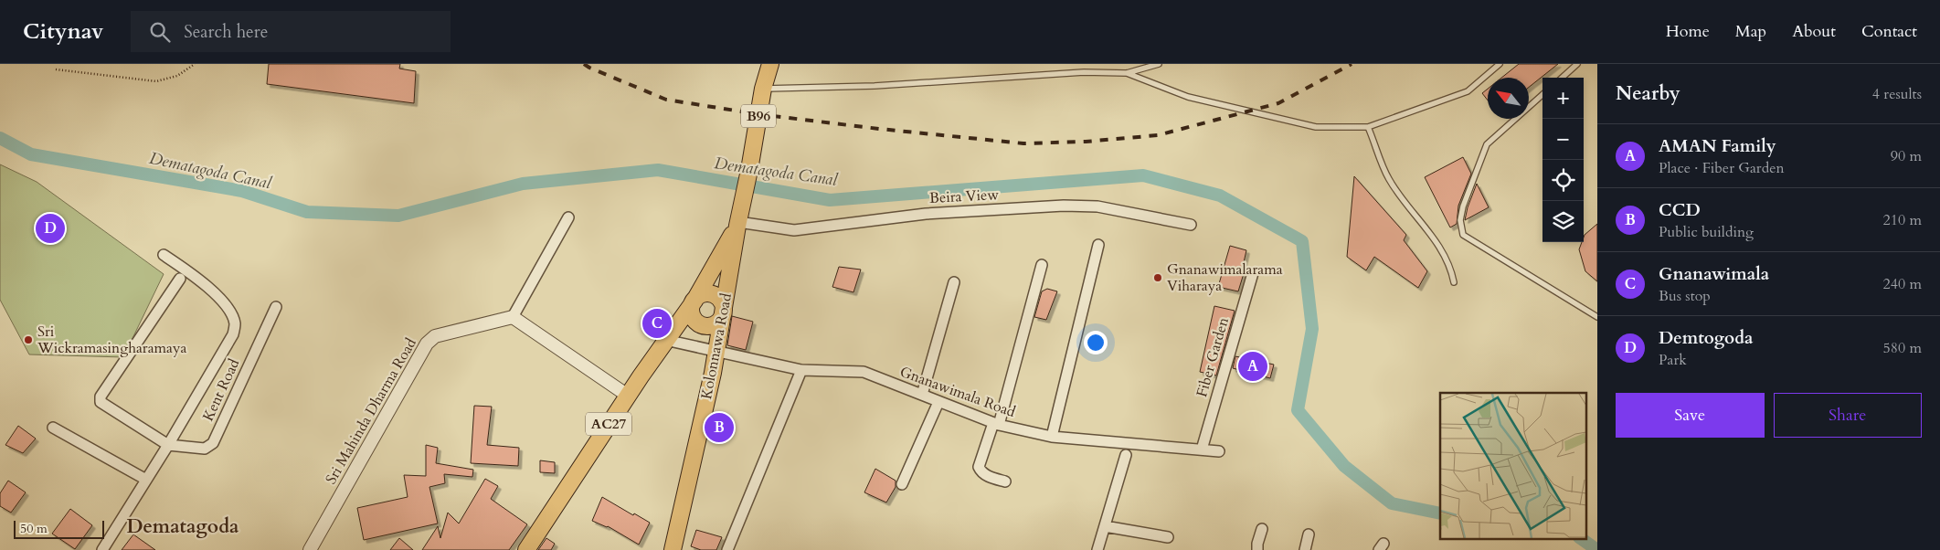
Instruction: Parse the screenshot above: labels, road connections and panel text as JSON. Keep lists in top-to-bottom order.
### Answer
{
  "streets": {
    "main road": ["B96", "Kolonnawa Road", "AC27"],
    "street": [
      "Beira View",
      "Fiber Garden",
      "Kent Road",
      "Gnanawimala Road",
      "Sri Mahinda Dharma Road"
    ]
  },
  "crossings": [
    ["B96", "Beira View"],
    ["B96", "Kolonnawa Road"],
    ["B96", "AC27"],
    ["Beira View", "Kolonnawa Road"],
    ["Beira View", "AC27"],
    ["Kolonnawa Road", "Gnanawimala Road"],
    ["Kolonnawa Road", "AC27"],
    ["Fiber Garden", "Gnanawimala Road"],
    ["Gnanawimala Road", "AC27"]
  ],
  "districts": ["Dematagoda"],
  "water": ["Dematagoda Canal"],
  "places": ["Gnanawimalarama Viharaya", "Sri Wickramasingharamaya"],
  "scale_bar": "50 m",
  "north": "top left",
  "page": {
    "header": "Citynav",
    "search": "Search here",
    "nav": [
      "Home",
      "Map",
      "About",
      "Contact"
    ],
    "heading": ["Nearby", "4 results"],
    "map_buttons": ["+", "−"],
    "list": [
      {
        "mark": "A",
        "name": "AMAN Family",
        "note": "Place · Fiber Garden",
        "value": "90 m"
      },
      {
        "mark": "B",
        "name": "CCD",
        "note": "Public building",
        "value": "210 m"
      },
      {
        "mark": "C",
        "name": "Gnanawimala",
        "note": "Bus stop",
        "value": "240 m"
      },
      {
        "mark": "D",
        "name": "Demtogoda",
        "note": "Park",
        "value": "580 m"
      }
    ],
    "pins": [
      "D",
      "C",
      "A",
      "B"
    ],
    "buttons": ["Save", "Share"],
    "scale": "50 m"
  }
}
